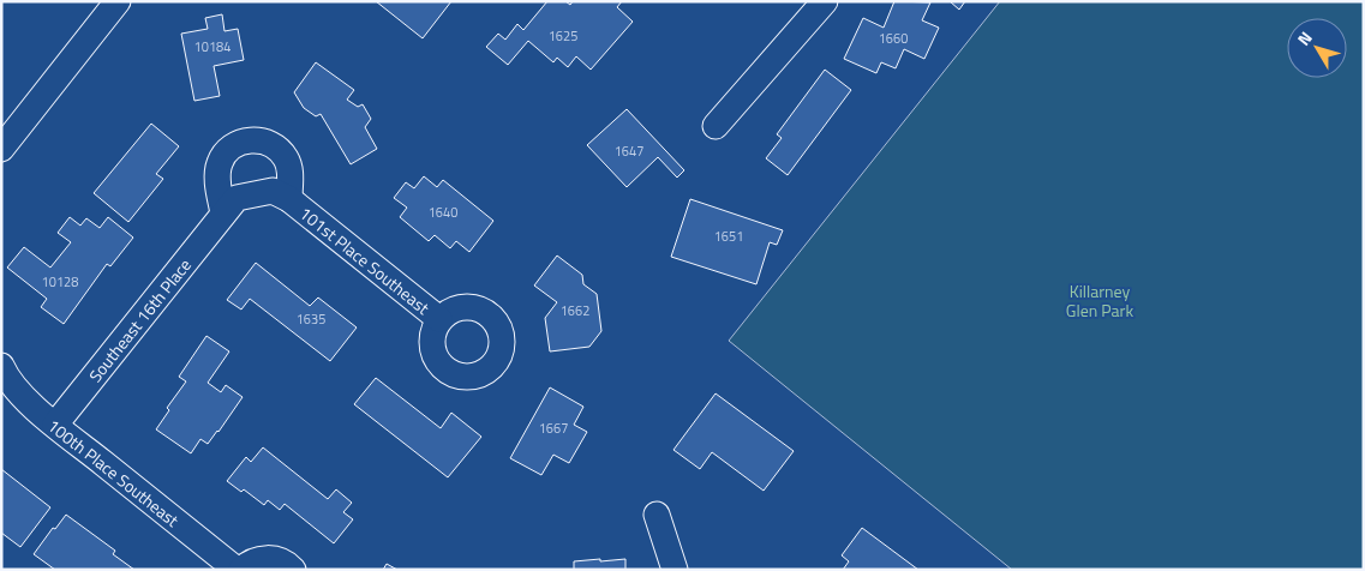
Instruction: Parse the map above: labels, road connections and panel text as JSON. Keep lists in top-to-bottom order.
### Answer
{
  "streets": {
    "street": ["101st Place Southeast", "Southeast 16th Place", "100th Place Southeast"]
  },
  "crossings": [
    ["101st Place Southeast", "Southeast 16th Place"],
    ["Southeast 16th Place", "100th Place Southeast"]
  ],
  "parks": ["Killarney Glen Park"],
  "house_numbers": [
    "1625",
    "1660",
    "10184",
    "1647",
    "1640",
    "1651",
    "10128",
    "1662",
    "1635",
    "1667"
  ],
  "north": "top left"
}
